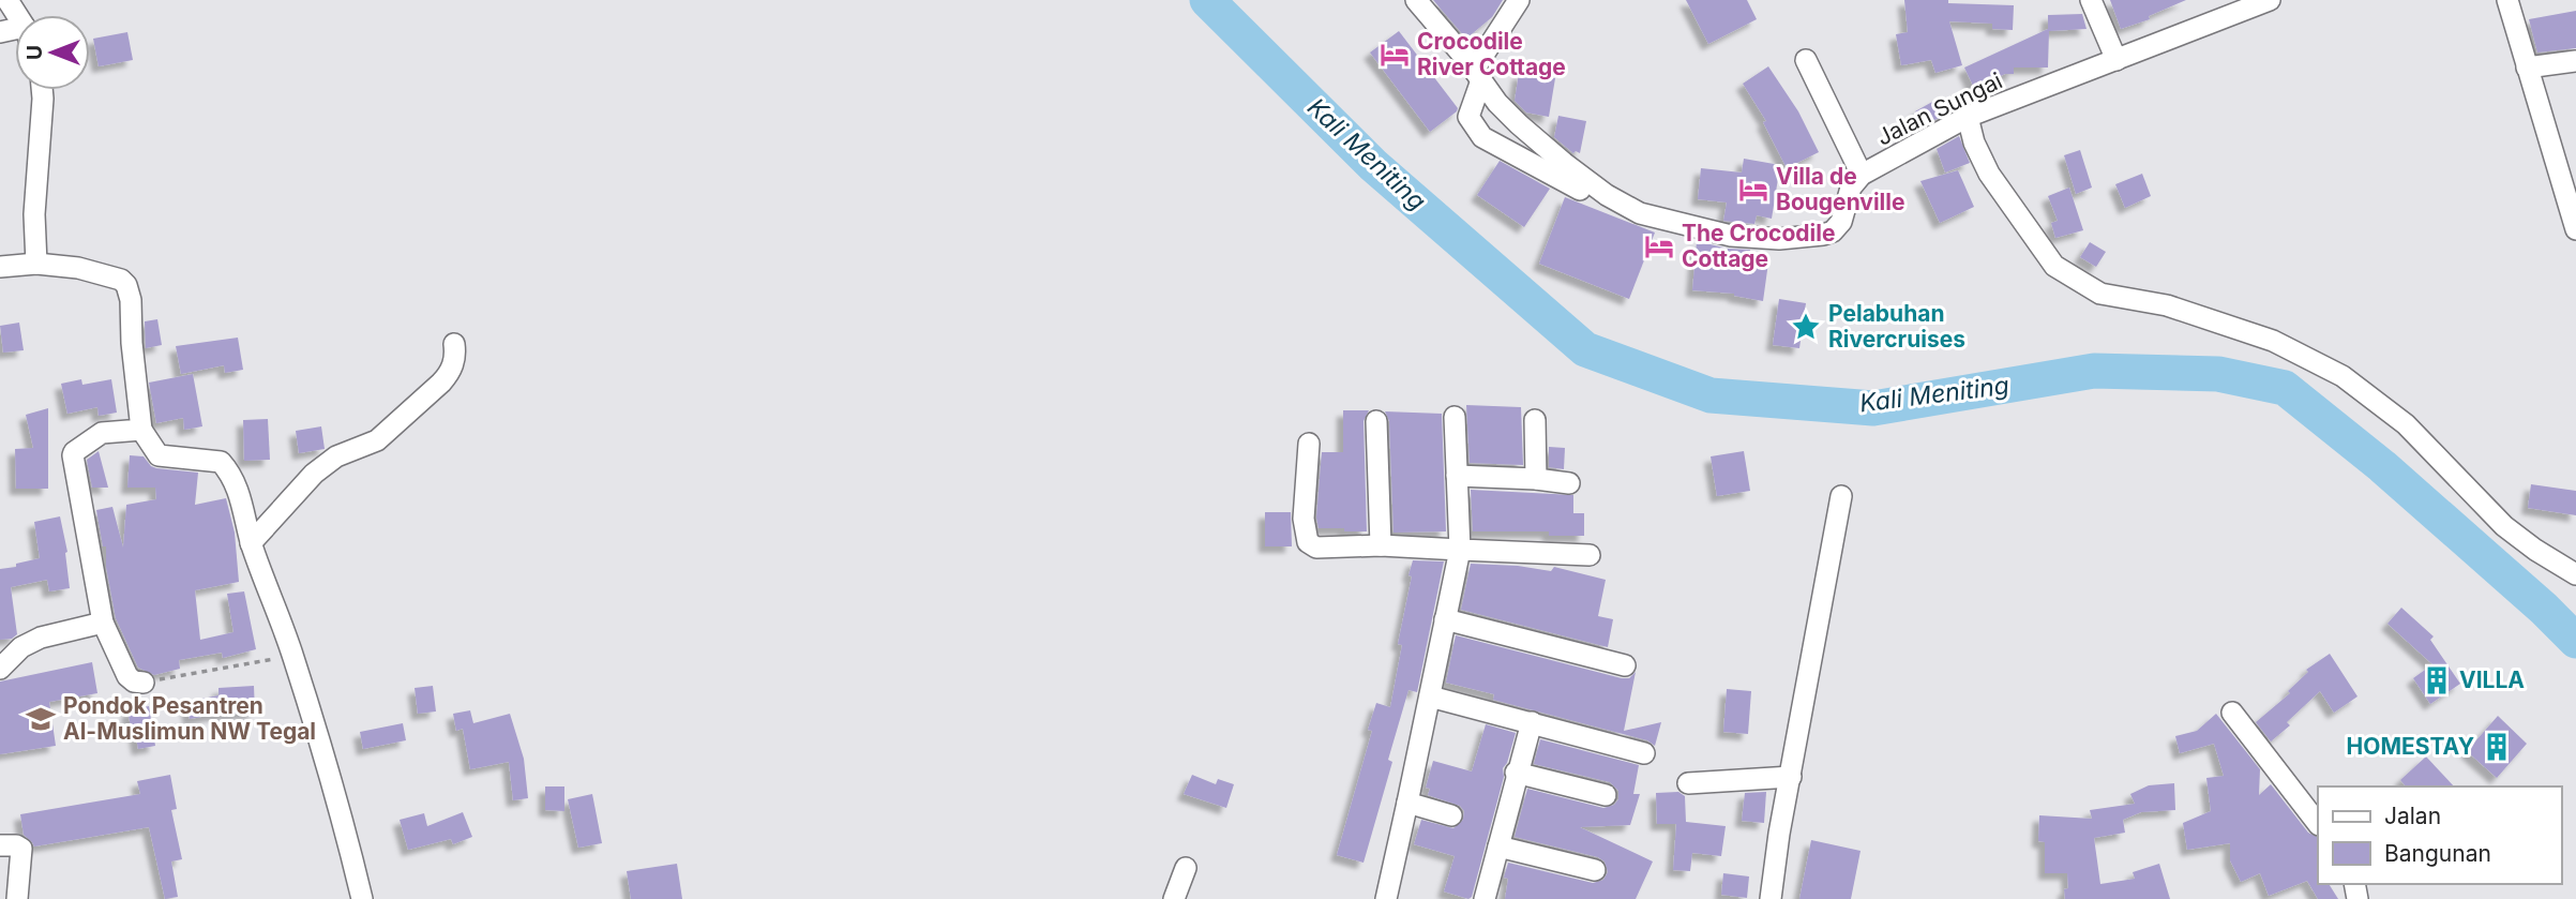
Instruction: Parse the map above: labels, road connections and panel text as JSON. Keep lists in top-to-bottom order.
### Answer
{
  "streets": {
    "street": ["Jalan Sungai"]
  },
  "water": ["Kali Meniting"],
  "places": {
    "hotel": ["Crocodile River Cottage", "Villa de Bougenville", "The Crocodile Cottage"],
    "place": ["Pelabuhan Rivercruises"],
    "building": ["VILLA", "HOMESTAY"],
    "school or university": ["Pondok Pesantren Al-Muslimun NW Tegal"]
  },
  "legend": ["Jalan", "Bangunan"],
  "north": "left"
}
